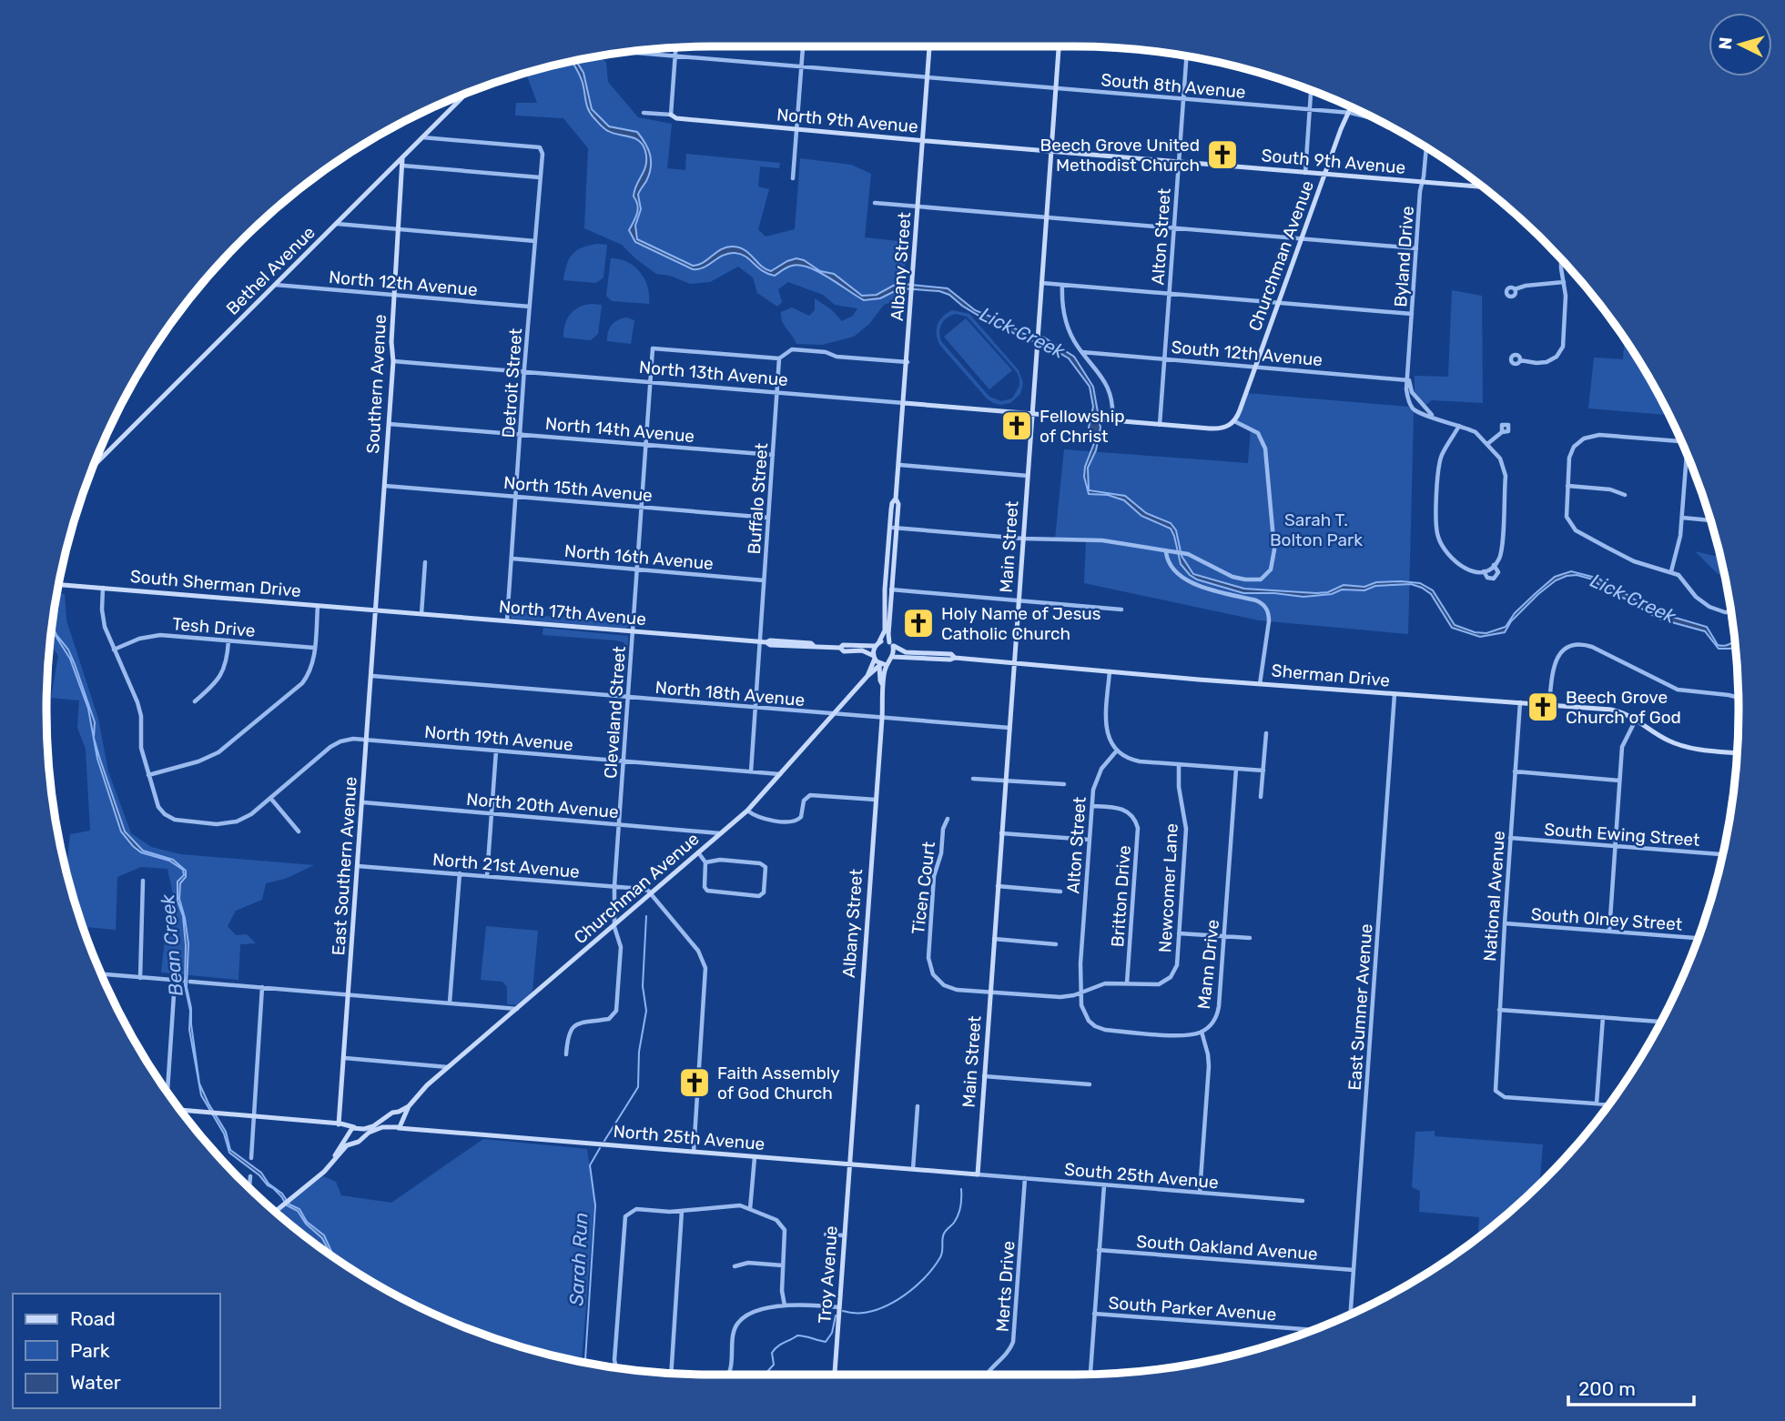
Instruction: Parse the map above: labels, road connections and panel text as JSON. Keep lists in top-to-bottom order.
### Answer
{
  "streets": {
    "street": [
      "South 8th Avenue",
      "North 9th Avenue",
      "South 9th Avenue",
      "Alton Street",
      "Churchman Avenue",
      "Byland Drive",
      "Albany Street",
      "Bethel Avenue",
      "North 12th Avenue",
      "South 12th Avenue",
      "North 13th Avenue",
      "Detroit Street",
      "Southern Avenue",
      "North 14th Avenue",
      "North 15th Avenue",
      "Buffalo Street",
      "Main Street",
      "North 16th Avenue",
      "South Sherman Drive",
      "North 17th Avenue",
      "Tesh Drive",
      "Sherman Drive",
      "North 18th Avenue",
      "Cleveland Street",
      "North 19th Avenue",
      "North 20th Avenue",
      "South Ewing Street",
      "North 21st Avenue",
      "East Southern Avenue",
      "Ticen Court",
      "Newcomer Lane",
      "Britton Drive",
      "National Avenue",
      "South Olney Street",
      "Mann Drive",
      "East Sumner Avenue",
      "North 25th Avenue",
      "South 25th Avenue",
      "South Oakland Avenue",
      "Troy Avenue",
      "Merts Drive",
      "South Parker Avenue"
    ]
  },
  "crossings": [
    ["South 8th Avenue", "Alton Street"],
    ["South 8th Avenue", "Churchman Avenue"],
    ["South 8th Avenue", "Albany Street"],
    ["South 8th Avenue", "Main Street"],
    ["North 9th Avenue", "South 9th Avenue"],
    ["North 9th Avenue", "Albany Street"],
    ["North 9th Avenue", "Main Street"],
    ["South 9th Avenue", "Alton Street"],
    ["South 9th Avenue", "Churchman Avenue"],
    ["South 9th Avenue", "Byland Drive"],
    ["South 9th Avenue", "Main Street"],
    ["Alton Street", "South 12th Avenue"],
    ["Alton Street", "North 13th Avenue"],
    ["Alton Street", "Ticen Court"],
    ["Alton Street", "Britton Drive"],
    ["Alton Street", "Mann Drive"],
    ["Churchman Avenue", "Albany Street"],
    ["Churchman Avenue", "South 12th Avenue"],
    ["Churchman Avenue", "North 13th Avenue"],
    ["Churchman Avenue", "North 17th Avenue"],
    ["Churchman Avenue", "North 18th Avenue"],
    ["Churchman Avenue", "Cleveland Street"],
    ["Churchman Avenue", "North 19th Avenue"],
    ["Churchman Avenue", "North 20th Avenue"],
    ["Churchman Avenue", "North 21st Avenue"],
    ["Churchman Avenue", "North 25th Avenue"],
    ["Byland Drive", "South 12th Avenue"],
    ["Albany Street", "North 13th Avenue"],
    ["Albany Street", "North 17th Avenue"],
    ["Albany Street", "North 18th Avenue"],
    ["Albany Street", "North 25th Avenue"],
    ["Albany Street", "Troy Avenue"],
    ["Bethel Avenue", "North 12th Avenue"],
    ["Bethel Avenue", "Detroit Street"],
    ["Bethel Avenue", "Southern Avenue"],
    ["North 12th Avenue", "Detroit Street"],
    ["North 12th Avenue", "Southern Avenue"],
    ["North 13th Avenue", "Detroit Street"],
    ["North 13th Avenue", "Southern Avenue"],
    ["North 13th Avenue", "Buffalo Street"],
    ["North 13th Avenue", "Main Street"],
    ["North 13th Avenue", "Cleveland Street"],
    ["Detroit Street", "North 14th Avenue"],
    ["Detroit Street", "North 15th Avenue"],
    ["Detroit Street", "North 16th Avenue"],
    ["Detroit Street", "North 17th Avenue"],
    ["Southern Avenue", "North 14th Avenue"],
    ["Southern Avenue", "North 15th Avenue"],
    ["Southern Avenue", "South Sherman Drive"],
    ["Southern Avenue", "North 17th Avenue"],
    ["Southern Avenue", "East Southern Avenue"],
    ["North 14th Avenue", "Buffalo Street"],
    ["North 14th Avenue", "Cleveland Street"],
    ["North 15th Avenue", "Buffalo Street"],
    ["North 15th Avenue", "Cleveland Street"],
    ["Buffalo Street", "North 16th Avenue"],
    ["Buffalo Street", "North 17th Avenue"],
    ["Buffalo Street", "North 18th Avenue"],
    ["Buffalo Street", "Cleveland Street"],
    ["Buffalo Street", "North 19th Avenue"],
    ["Main Street", "Sherman Drive"],
    ["Main Street", "North 18th Avenue"],
    ["Main Street", "Ticen Court"],
    ["Main Street", "North 25th Avenue"],
    ["Main Street", "South 25th Avenue"],
    ["North 16th Avenue", "Cleveland Street"],
    ["South Sherman Drive", "North 17th Avenue"],
    ["South Sherman Drive", "East Southern Avenue"],
    ["North 17th Avenue", "Cleveland Street"],
    ["North 17th Avenue", "East Southern Avenue"],
    ["Sherman Drive", "National Avenue"],
    ["Sherman Drive", "East Sumner Avenue"],
    ["North 18th Avenue", "Cleveland Street"],
    ["North 18th Avenue", "East Southern Avenue"],
    ["Cleveland Street", "North 19th Avenue"],
    ["Cleveland Street", "North 20th Avenue"],
    ["Cleveland Street", "North 21st Avenue"],
    ["North 19th Avenue", "East Southern Avenue"],
    ["North 20th Avenue", "East Southern Avenue"],
    ["South Ewing Street", "National Avenue"],
    ["North 21st Avenue", "East Southern Avenue"],
    ["Ticen Court", "Newcomer Lane"],
    ["Ticen Court", "Britton Drive"],
    ["National Avenue", "South Olney Street"],
    ["Mann Drive", "South 25th Avenue"],
    ["East Sumner Avenue", "South Oakland Avenue"],
    ["North 25th Avenue", "South 25th Avenue"],
    ["North 25th Avenue", "Troy Avenue"],
    ["South 25th Avenue", "Merts Drive"]
  ],
  "water": ["Lick Creek", "Bean Creek", "Sarah Run"],
  "parks": ["Sarah T. Bolton Park"],
  "places": {
    "church": [
      "Beech Grove United Methodist Church",
      "Fellowship of Christ",
      "Holy Name of Jesus Catholic Church",
      "Beech Grove Church of God",
      "Faith Assembly of God Church"
    ]
  },
  "legend": ["Road", "Park", "Water"],
  "scale_bar": "200 m",
  "north": "left"
}
